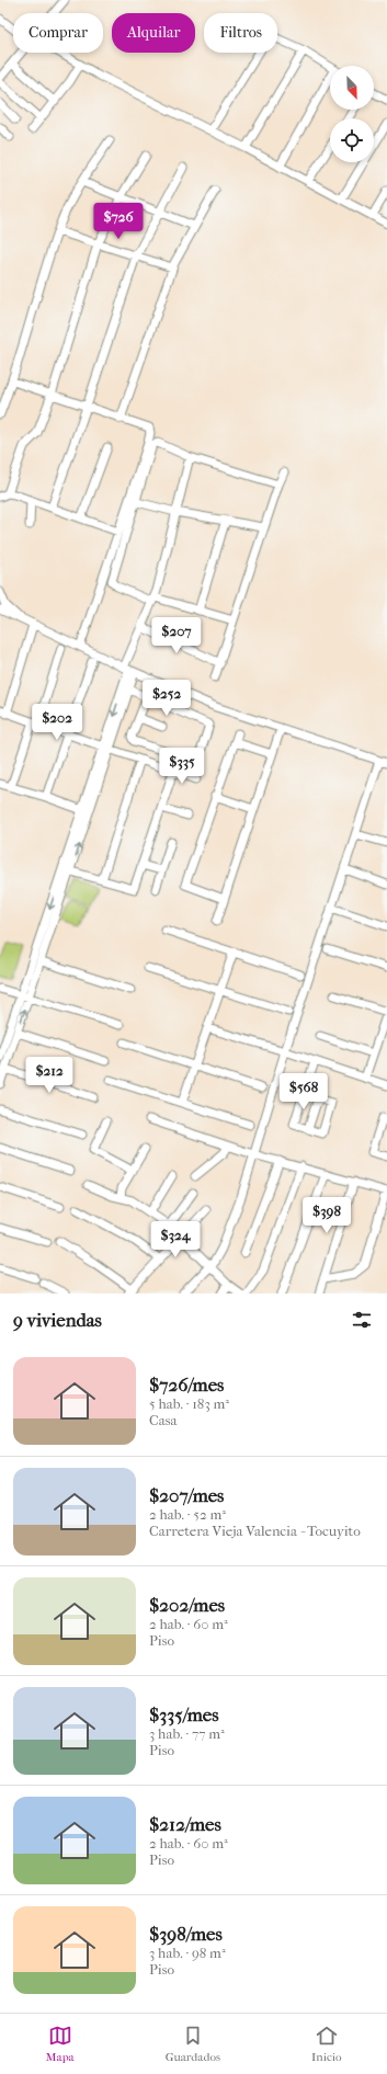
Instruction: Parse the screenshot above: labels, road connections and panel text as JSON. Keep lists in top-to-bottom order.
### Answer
{
  "north": "bottom right",
  "page": {
    "chip": ["Comprar", "Alquilar", "Filtros"],
    "price": [
      "$726",
      "$207",
      "$252",
      "$202",
      "$335",
      "$212",
      "$568",
      "$398",
      "$324"
    ],
    "heading": "9 viviendas",
    "list": [
      {
        "name": "$726/mes",
        "note": "5 hab. · 183 m² · Casa"
      },
      {
        "name": "$207/mes",
        "note": "2 hab. · 52 m² · Carretera Vieja Valencia - Tocuyito"
      },
      {
        "name": "$202/mes",
        "note": "2 hab. · 60 m² · Piso"
      },
      {
        "name": "$335/mes",
        "note": "3 hab. · 77 m² · Piso"
      },
      {
        "name": "$212/mes",
        "note": "2 hab. · 60 m² · Piso"
      },
      {
        "name": "$398/mes",
        "note": "3 hab. · 98 m² · Piso"
      }
    ],
    "tabs": ["Mapa", "Guardados", "Inicio"]
  }
}
